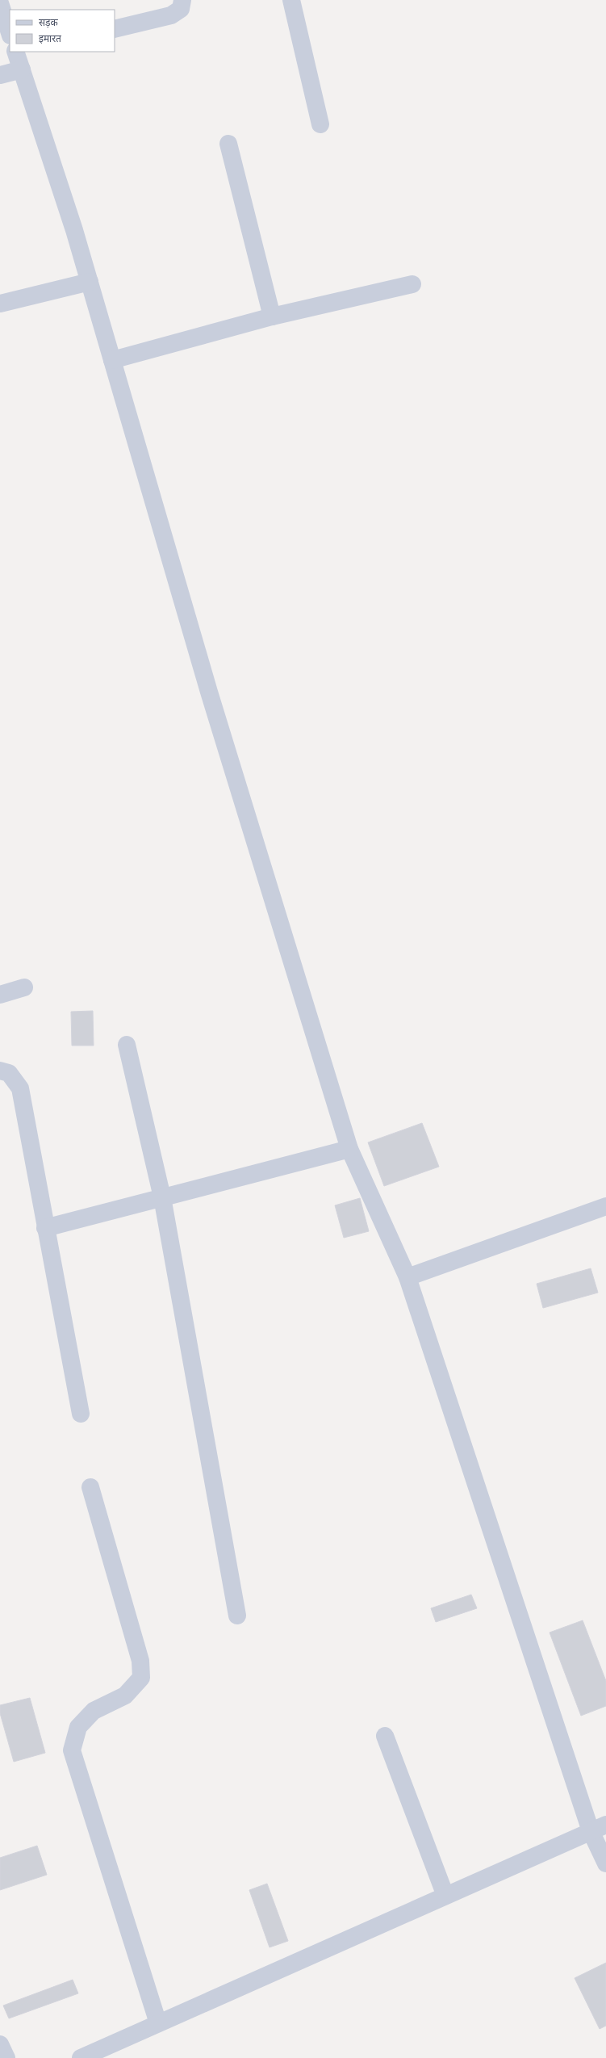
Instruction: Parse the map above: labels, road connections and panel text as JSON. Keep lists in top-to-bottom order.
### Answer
{
  "legend": ["सड़क", "इमारत"]
}
